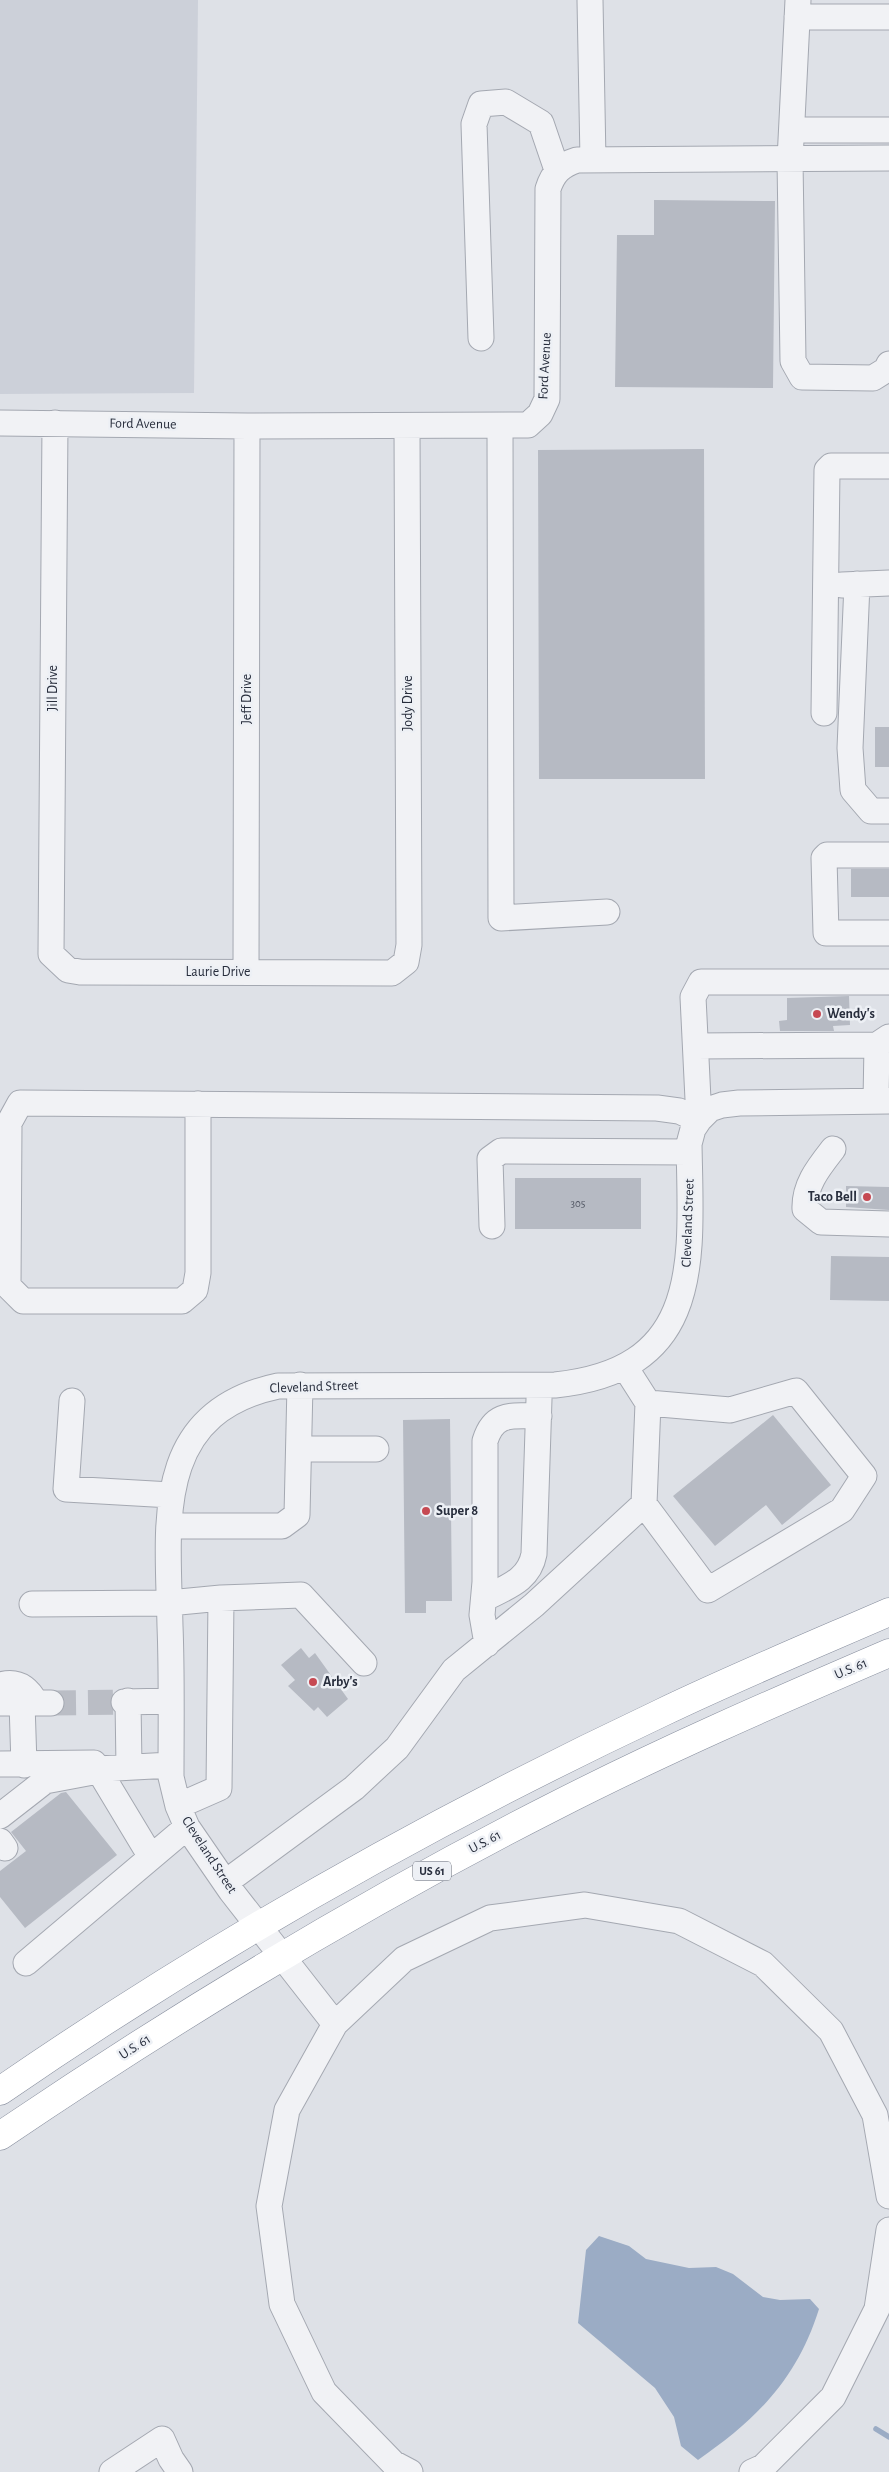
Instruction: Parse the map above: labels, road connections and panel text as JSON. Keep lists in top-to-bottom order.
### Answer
{
  "streets": {
    "highway": ["U.S. 61", "US 61"],
    "street": [
      "Ford Avenue",
      "Jill Drive",
      "Jeff Drive",
      "Jody Drive",
      "Laurie Drive",
      "Cleveland Street"
    ]
  },
  "crossings": [
    ["Ford Avenue", "Jill Drive"],
    ["Ford Avenue", "Jeff Drive"],
    ["Ford Avenue", "Jody Drive"],
    ["Jill Drive", "Laurie Drive"],
    ["Jeff Drive", "Laurie Drive"],
    ["Jody Drive", "Laurie Drive"],
    ["Cleveland Street", "U.S. 61"],
    ["Cleveland Street", "US 61"]
  ],
  "places": [
    "Wendy's",
    "Taco Bell",
    "Super 8",
    "Arby's"
  ],
  "house_numbers": ["305"]
}
